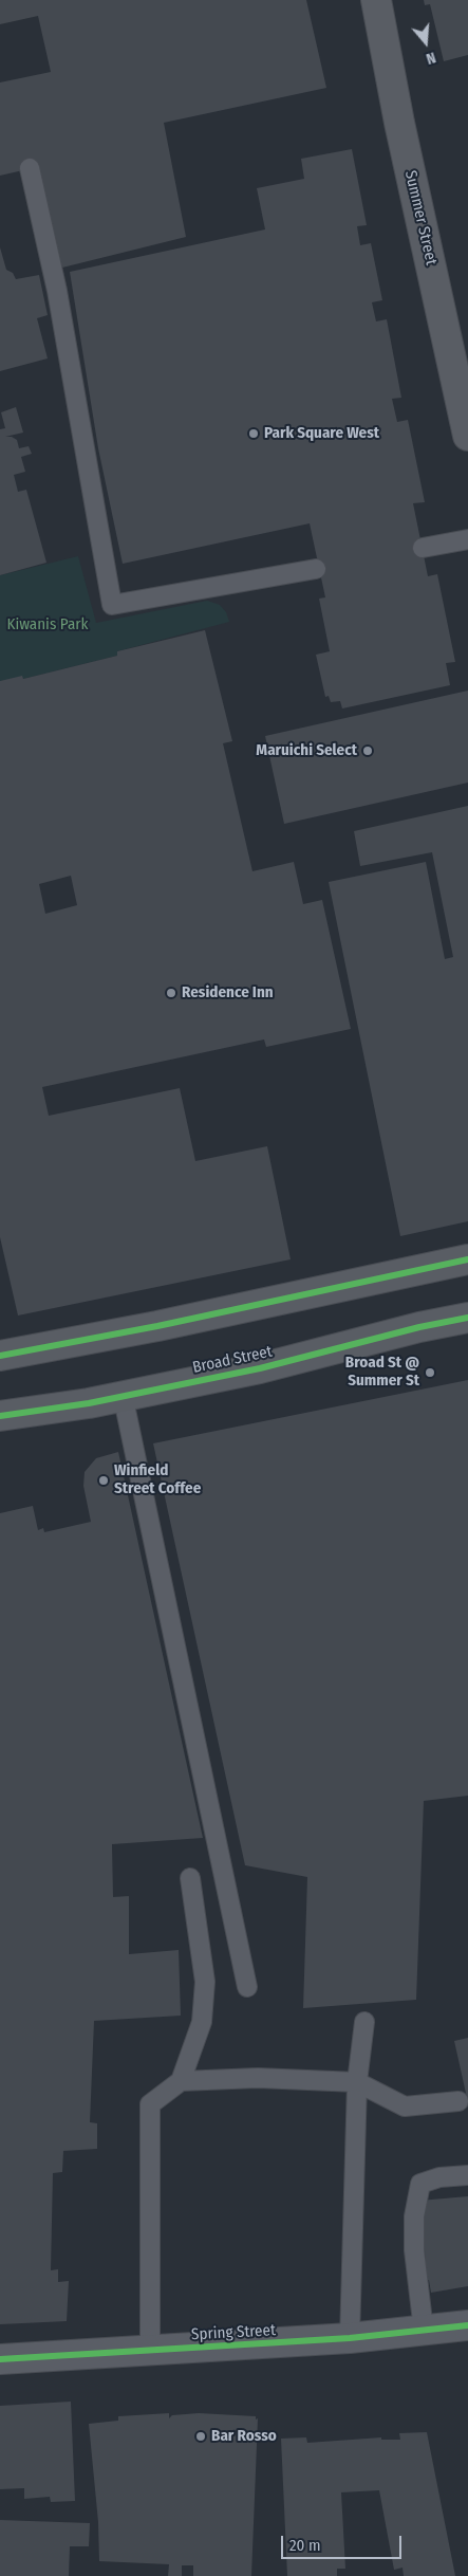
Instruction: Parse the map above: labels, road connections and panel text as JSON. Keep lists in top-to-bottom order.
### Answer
{
  "streets": {
    "main road": ["Summer Street", "Broad Street"],
    "street": ["Spring Street"]
  },
  "parks": ["Kiwanis Park"],
  "places": [
    "Park Square West",
    "Maruichi Select",
    "Residence Inn",
    "Broad St @ Summer St",
    "Winfield Street Coffee",
    "Bar Rosso"
  ],
  "scale_bar": "20 m",
  "north": "bottom"
}
